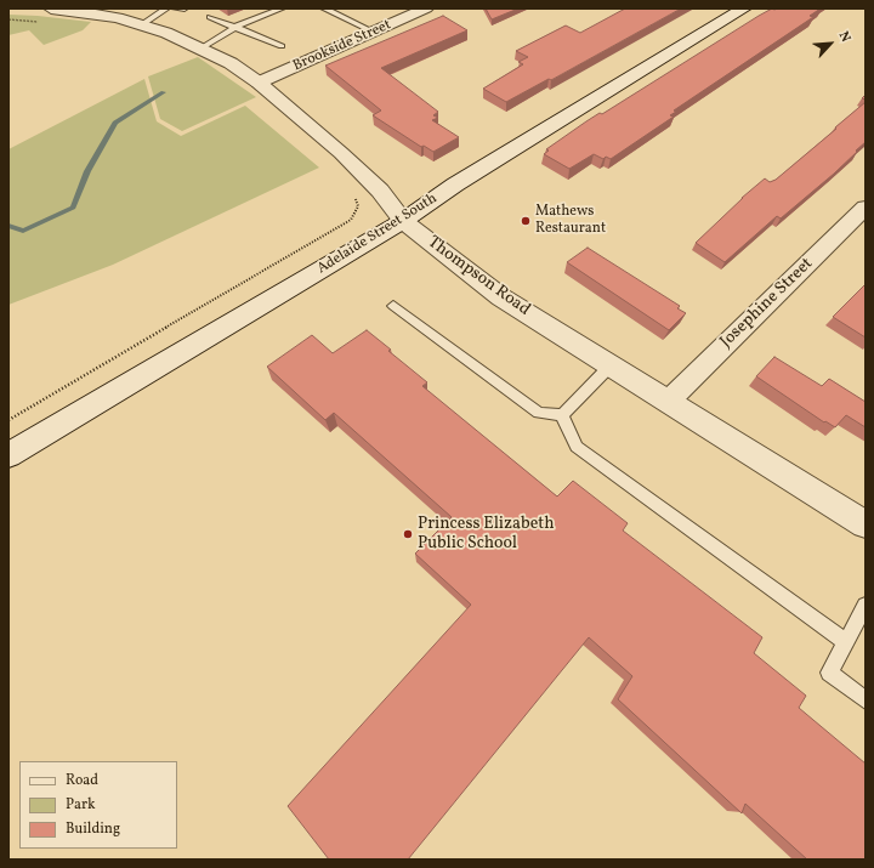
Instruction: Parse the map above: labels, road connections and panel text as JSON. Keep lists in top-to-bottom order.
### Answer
{
  "streets": {
    "street": [
      "Brookside Street",
      "Adelaide Street South",
      "Thompson Road",
      "Josephine Street"
    ]
  },
  "crossings": [
    ["Brookside Street", "Thompson Road"],
    ["Adelaide Street South", "Thompson Road"],
    ["Thompson Road", "Josephine Street"]
  ],
  "places": ["Mathews Restaurant", "Princess Elizabeth Public School"],
  "legend": ["Road", "Park", "Building"],
  "north": "top right"
}
